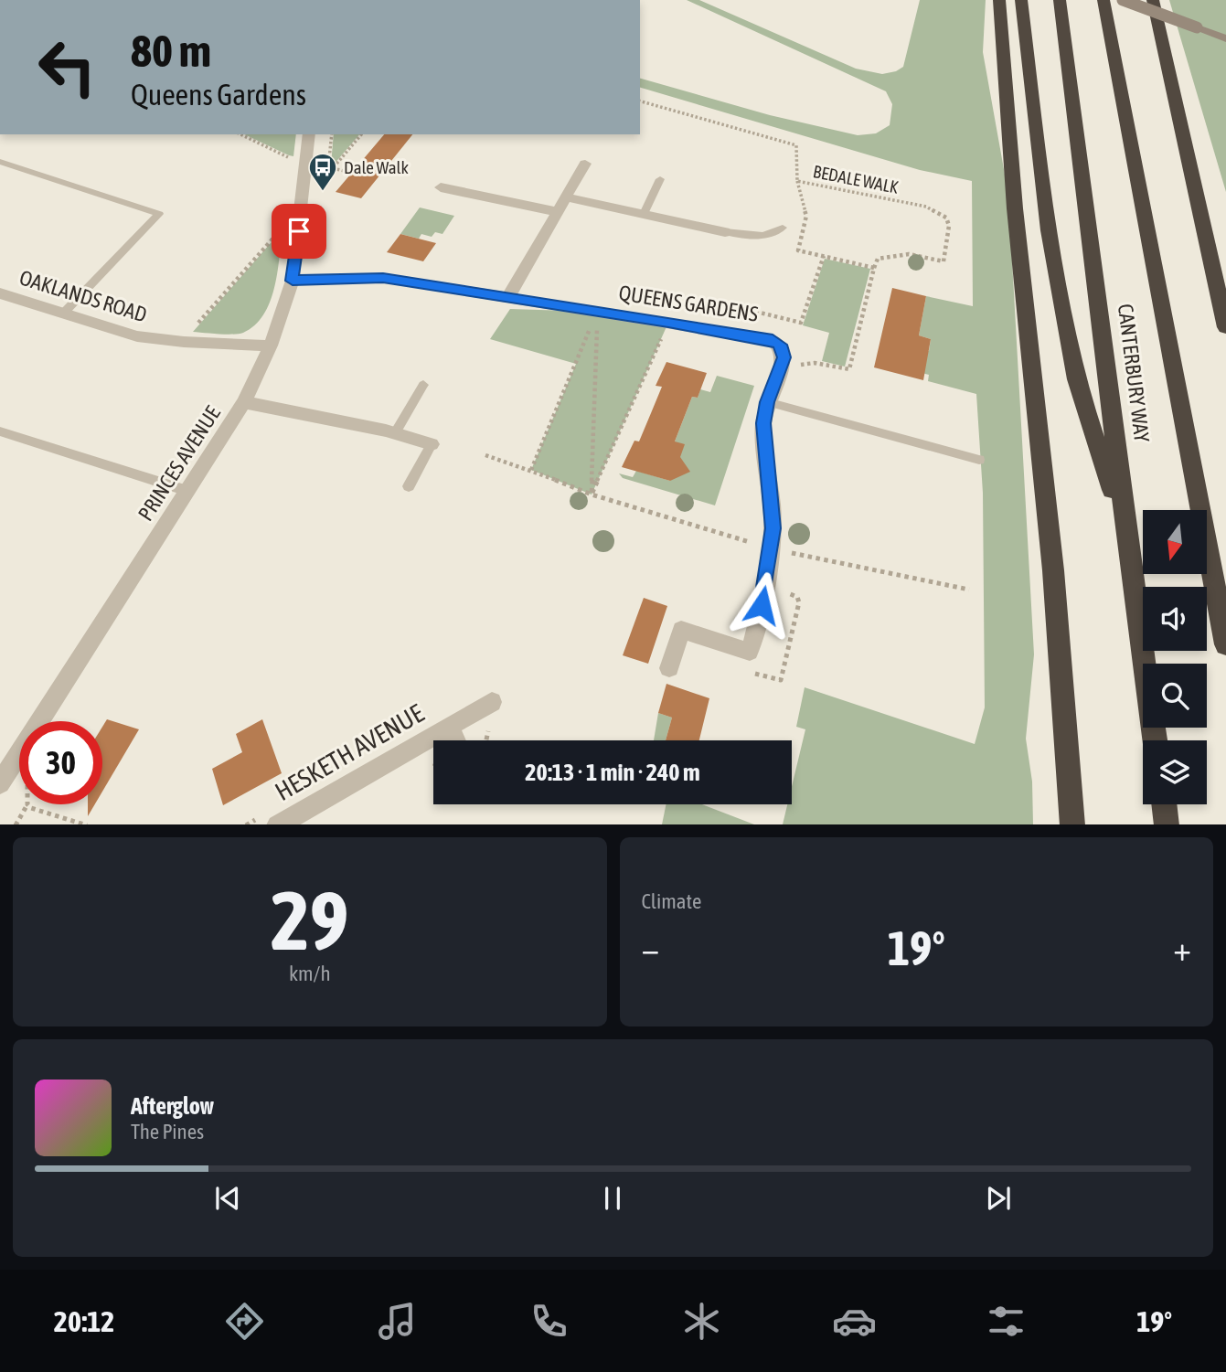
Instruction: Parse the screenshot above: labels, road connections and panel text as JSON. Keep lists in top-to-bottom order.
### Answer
{
  "streets": {
    "highway": ["CANTERBURY WAY"],
    "street": [
      "OAKLANDS ROAD",
      "QUEENS GARDENS",
      "PRINCES AVENUE",
      "HESKETH AVENUE"
    ],
    "path": ["BEDALE WALK"]
  },
  "crossings": [
    ["OAKLANDS ROAD", "PRINCES AVENUE"],
    ["QUEENS GARDENS", "PRINCES AVENUE"]
  ],
  "places": {
    "bus stop": ["Dale Walk"]
  },
  "north": "bottom",
  "page": {
    "turn": ["80 m", "Queens Gardens"],
    "limit": "30",
    "trip": "20:13 · 1 min · 240 m",
    "tile": [
      ["29", "km/h"],
      "Climate"
    ],
    "heat": ["−", "19°", "+"],
    "song": ["Afterglow", "The Pines"],
    "tabs": ["20:12", "19°"]
  }
}
